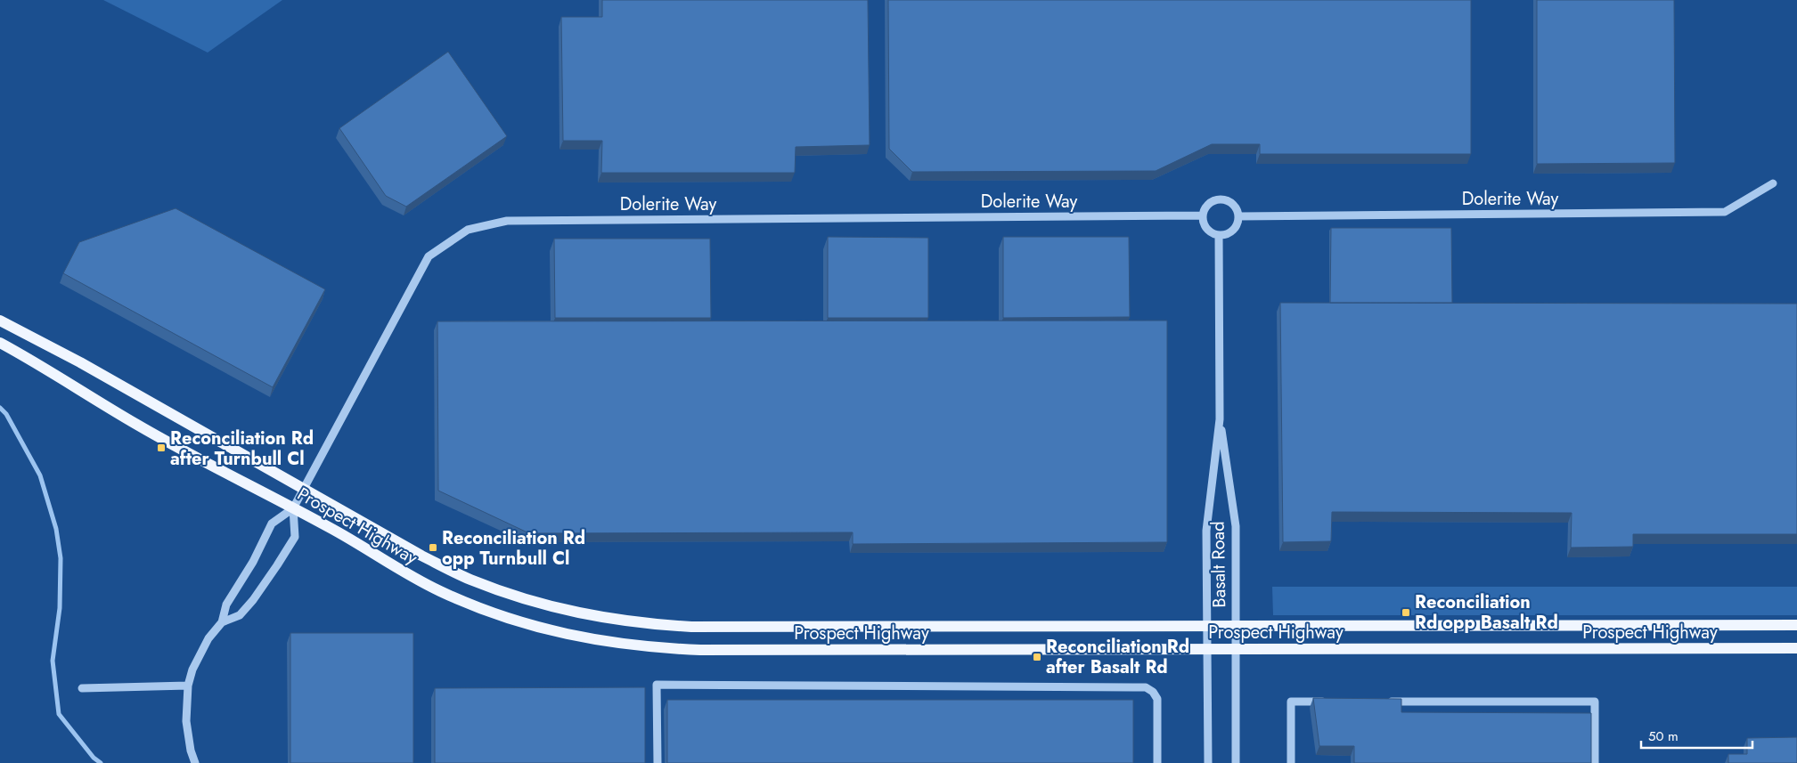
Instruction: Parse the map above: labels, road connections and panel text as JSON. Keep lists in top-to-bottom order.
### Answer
{
  "streets": {
    "main road": ["Prospect Highway"],
    "street": ["Dolerite Way", "Basalt Road"]
  },
  "crossings": [
    ["Dolerite Way", "Prospect Highway"],
    ["Dolerite Way", "Basalt Road"],
    ["Prospect Highway", "Basalt Road"]
  ],
  "places": {
    "transit": [
      "Reconciliation Rd after Turnbull Cl",
      "Reconciliation Rd opp Turnbull Cl",
      "Reconciliation Rd opp Basalt Rd",
      "Reconciliation Rd after Basalt Rd"
    ]
  },
  "scale_bar": "50 m"
}
